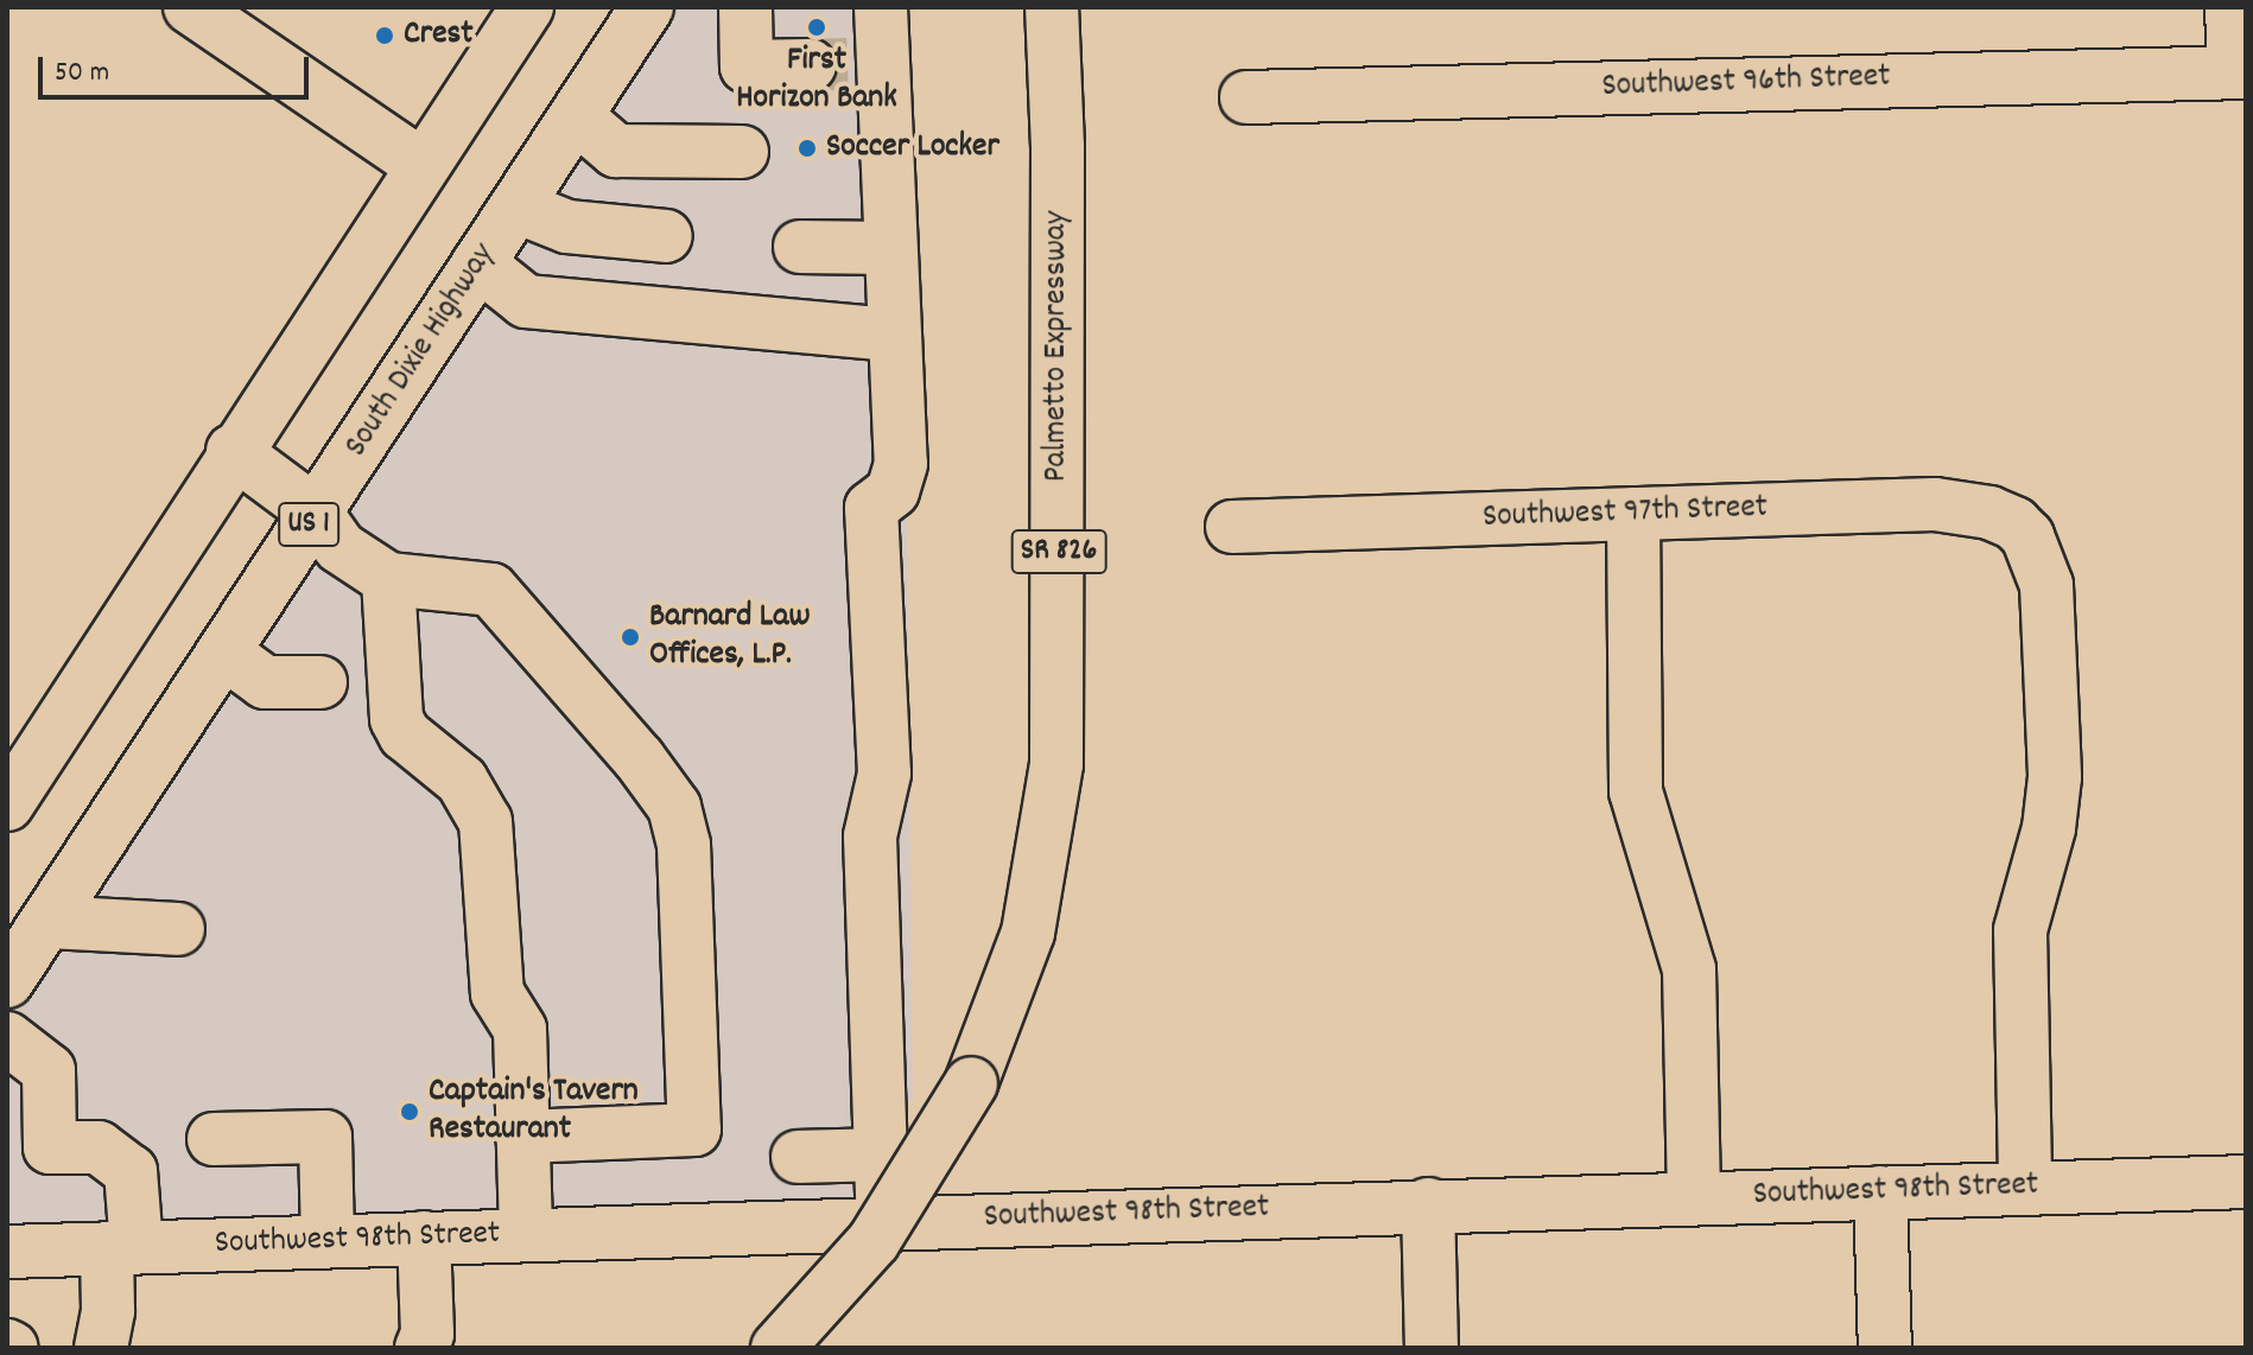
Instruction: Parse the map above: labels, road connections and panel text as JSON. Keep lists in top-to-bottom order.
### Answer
{
  "streets": {
    "main road": [
      "Southwest 96th Street",
      "Palmetto Expressway",
      "South Dixie Highway",
      "Southwest 97th Street",
      "US 1",
      "SR 826",
      "Southwest 98th Street"
    ]
  },
  "crossings": [
    ["Southwest 97th Street", "Southwest 98th Street"]
  ],
  "places": [
    "First Horizon Bank",
    "Crest",
    "Soccer Locker",
    "Barnard Law Offices, L.P.",
    "Captain's Tavern Restaurant"
  ],
  "scale_bar": "50 m"
}
